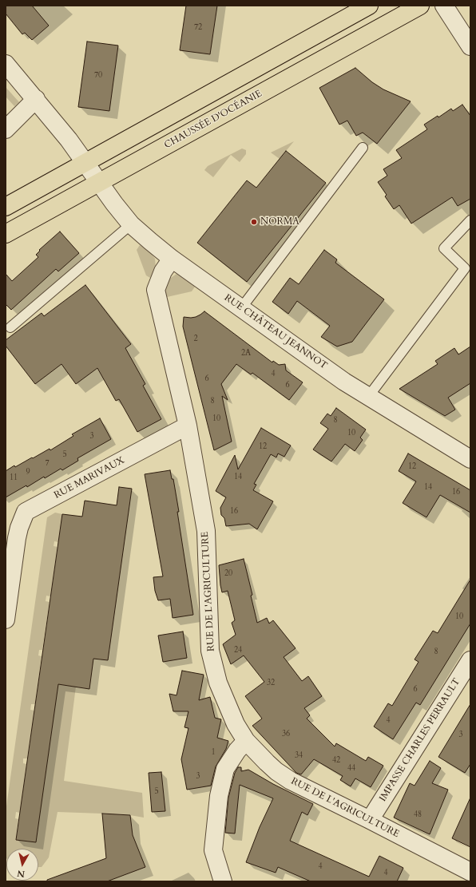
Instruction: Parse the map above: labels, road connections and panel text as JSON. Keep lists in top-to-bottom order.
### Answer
{
  "streets": {
    "main road": ["CHAUSSÉE D'OCÉANIE"],
    "street": [
      "RUE CHÂTEAU JEANNOT",
      "RUE MARIVAUX",
      "RUE DE L'AGRICULTURE",
      "IMPASSE CHARLES PERRAULT"
    ]
  },
  "crossings": [
    ["CHAUSSÉE D'OCÉANIE", "RUE CHÂTEAU JEANNOT"],
    ["RUE CHÂTEAU JEANNOT", "RUE DE L'AGRICULTURE"],
    ["RUE MARIVAUX", "RUE DE L'AGRICULTURE"],
    ["RUE DE L'AGRICULTURE", "IMPASSE CHARLES PERRAULT"]
  ],
  "places": ["NORMA"],
  "house_numbers": [
    "72",
    "70",
    "2",
    "2A",
    "4",
    "6",
    "6",
    "8",
    "10",
    "8",
    "10",
    "3",
    "12",
    "5",
    "7",
    "12",
    "9",
    "14",
    "11",
    "14",
    "16",
    "16",
    "20",
    "10",
    "24",
    "8",
    "32",
    "6",
    "4",
    "36",
    "3",
    "1",
    "34",
    "42",
    "44",
    "3",
    "5",
    "48",
    "4",
    "4"
  ],
  "north": "bottom"
}
